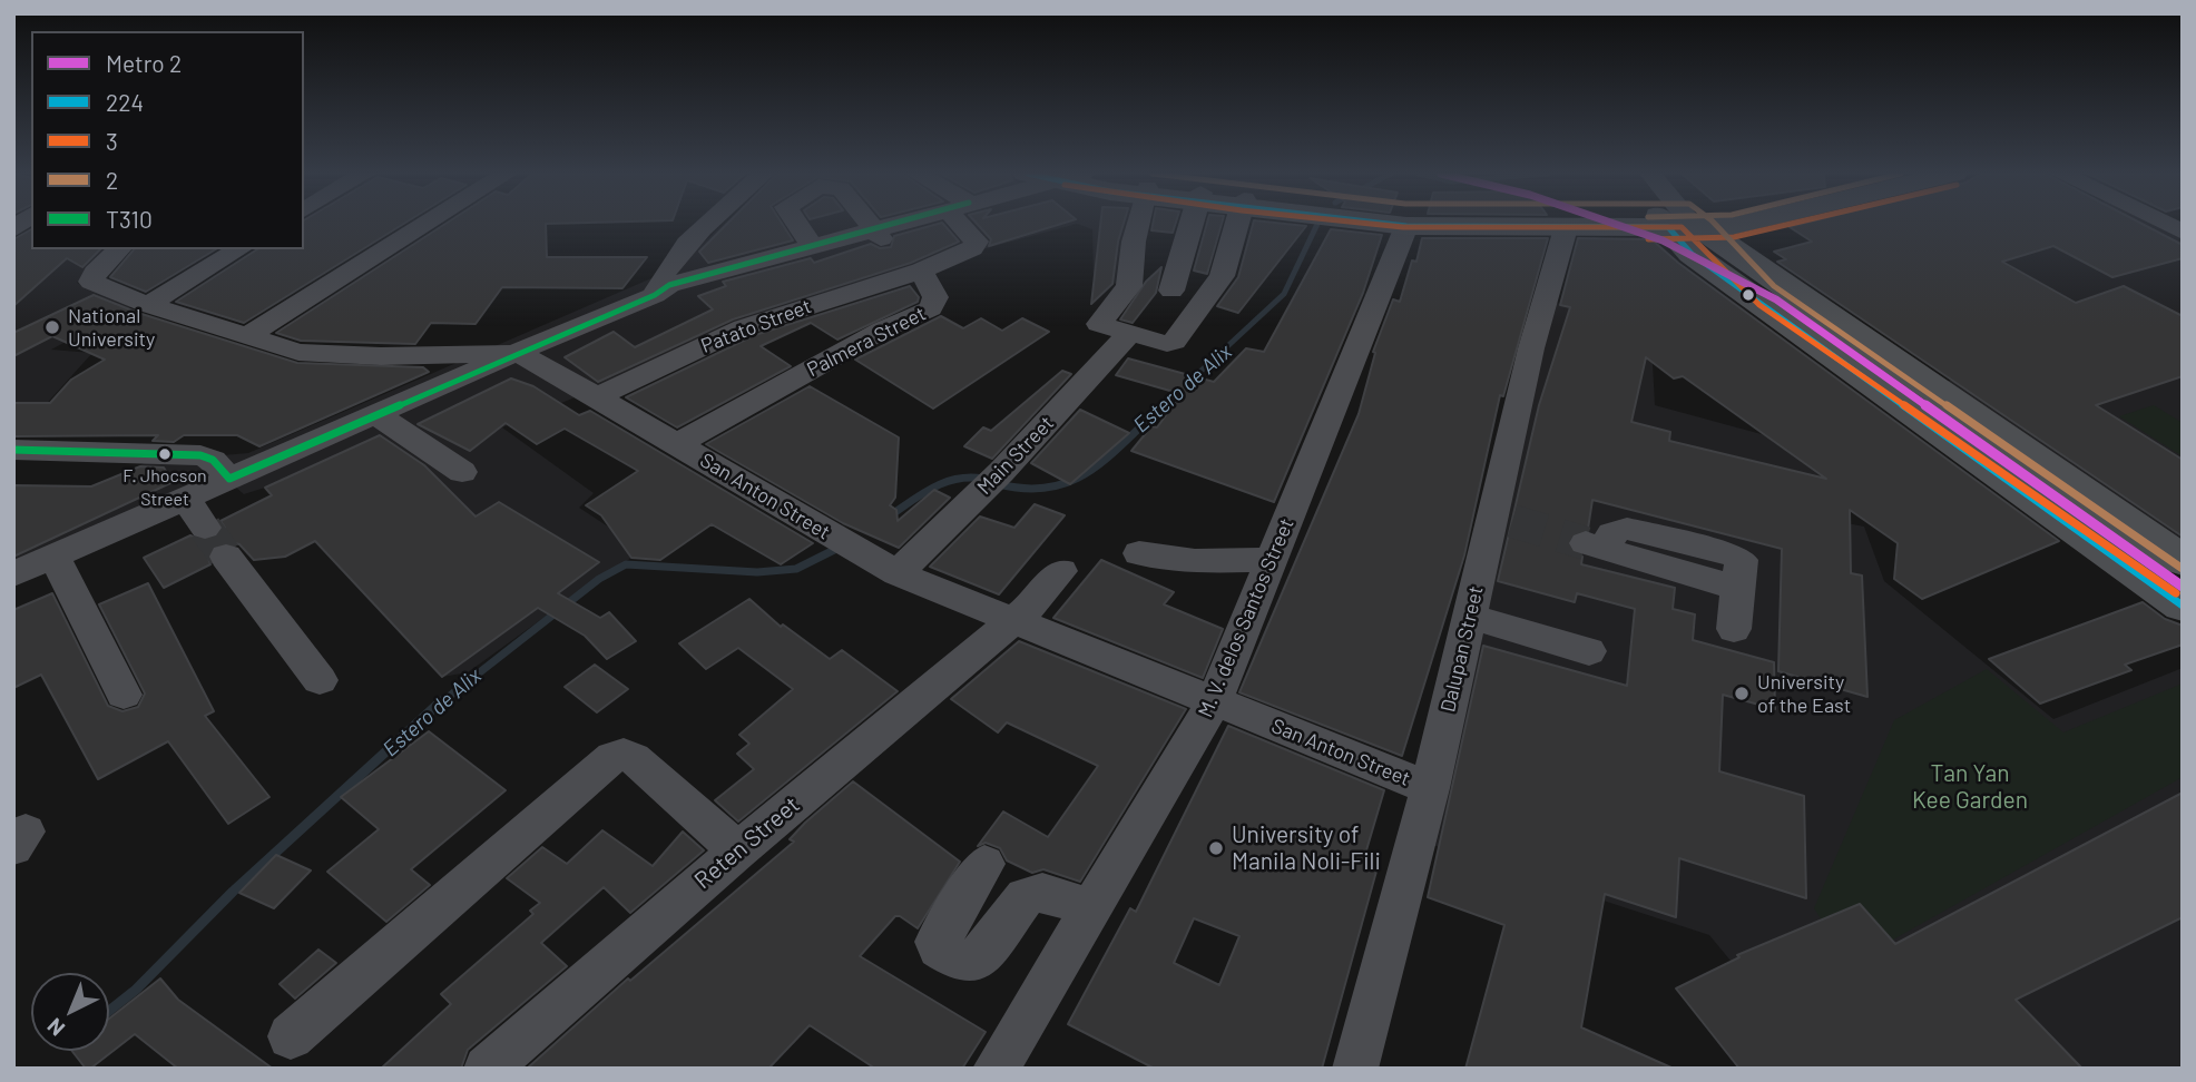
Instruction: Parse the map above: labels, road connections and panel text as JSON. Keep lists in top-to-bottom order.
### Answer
{
  "streets": {
    "street": [
      "Patato Street",
      "Palmera Street",
      "Main Street",
      "San Anton Street",
      "M. V. delos Santos Street",
      "Dalupan Street",
      "Reten Street"
    ]
  },
  "crossings": [
    ["Patato Street", "Palmera Street"],
    ["Patato Street", "San Anton Street"],
    ["Palmera Street", "San Anton Street"],
    ["Main Street", "San Anton Street"],
    ["San Anton Street", "M. V. delos Santos Street"],
    ["San Anton Street", "Dalupan Street"],
    ["San Anton Street", "Reten Street"]
  ],
  "water": ["Estero de Alix"],
  "parks": ["Tan Yan Kee Garden"],
  "places": [
    "National University",
    "F. Jhocson Street",
    "University of the East",
    "University of Manila Noli-Fili"
  ],
  "lines": [
    "metro line 2",
    "transit line 224",
    "transit line 3",
    "transit line 2",
    "transit line T310"
  ],
  "legend": [
    "Metro 2",
    "224",
    "3",
    "2",
    "T310"
  ],
  "north": "bottom left"
}
